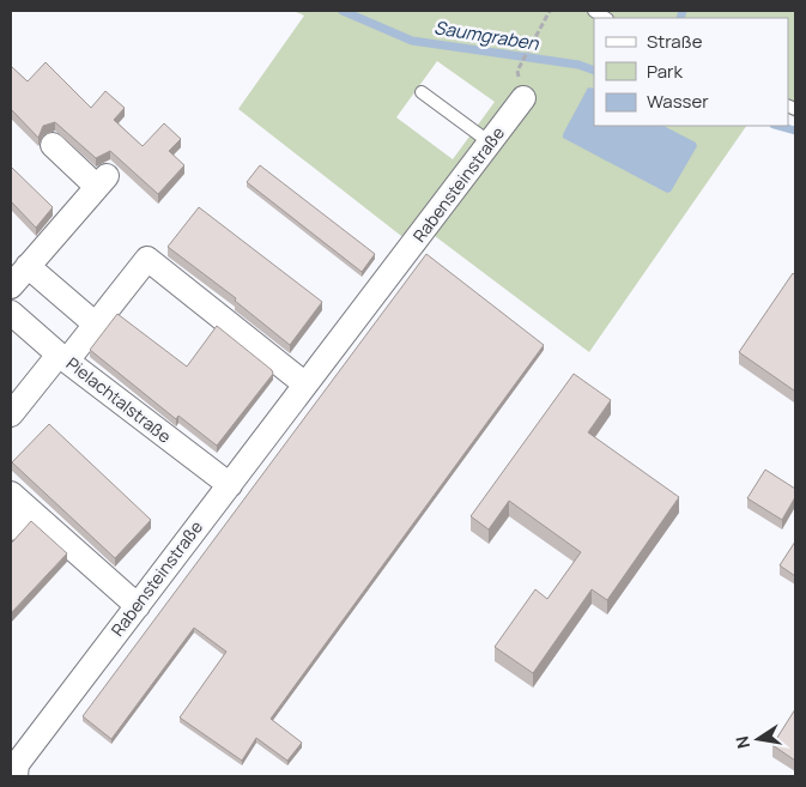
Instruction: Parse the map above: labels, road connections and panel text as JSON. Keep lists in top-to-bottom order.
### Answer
{
  "streets": {
    "street": ["Rabensteinstraße", "Pielachtalstraße"]
  },
  "crossings": [
    ["Rabensteinstraße", "Pielachtalstraße"]
  ],
  "water": ["Saumgraben"],
  "legend": ["Straße", "Park", "Wasser"],
  "north": "left"
}
